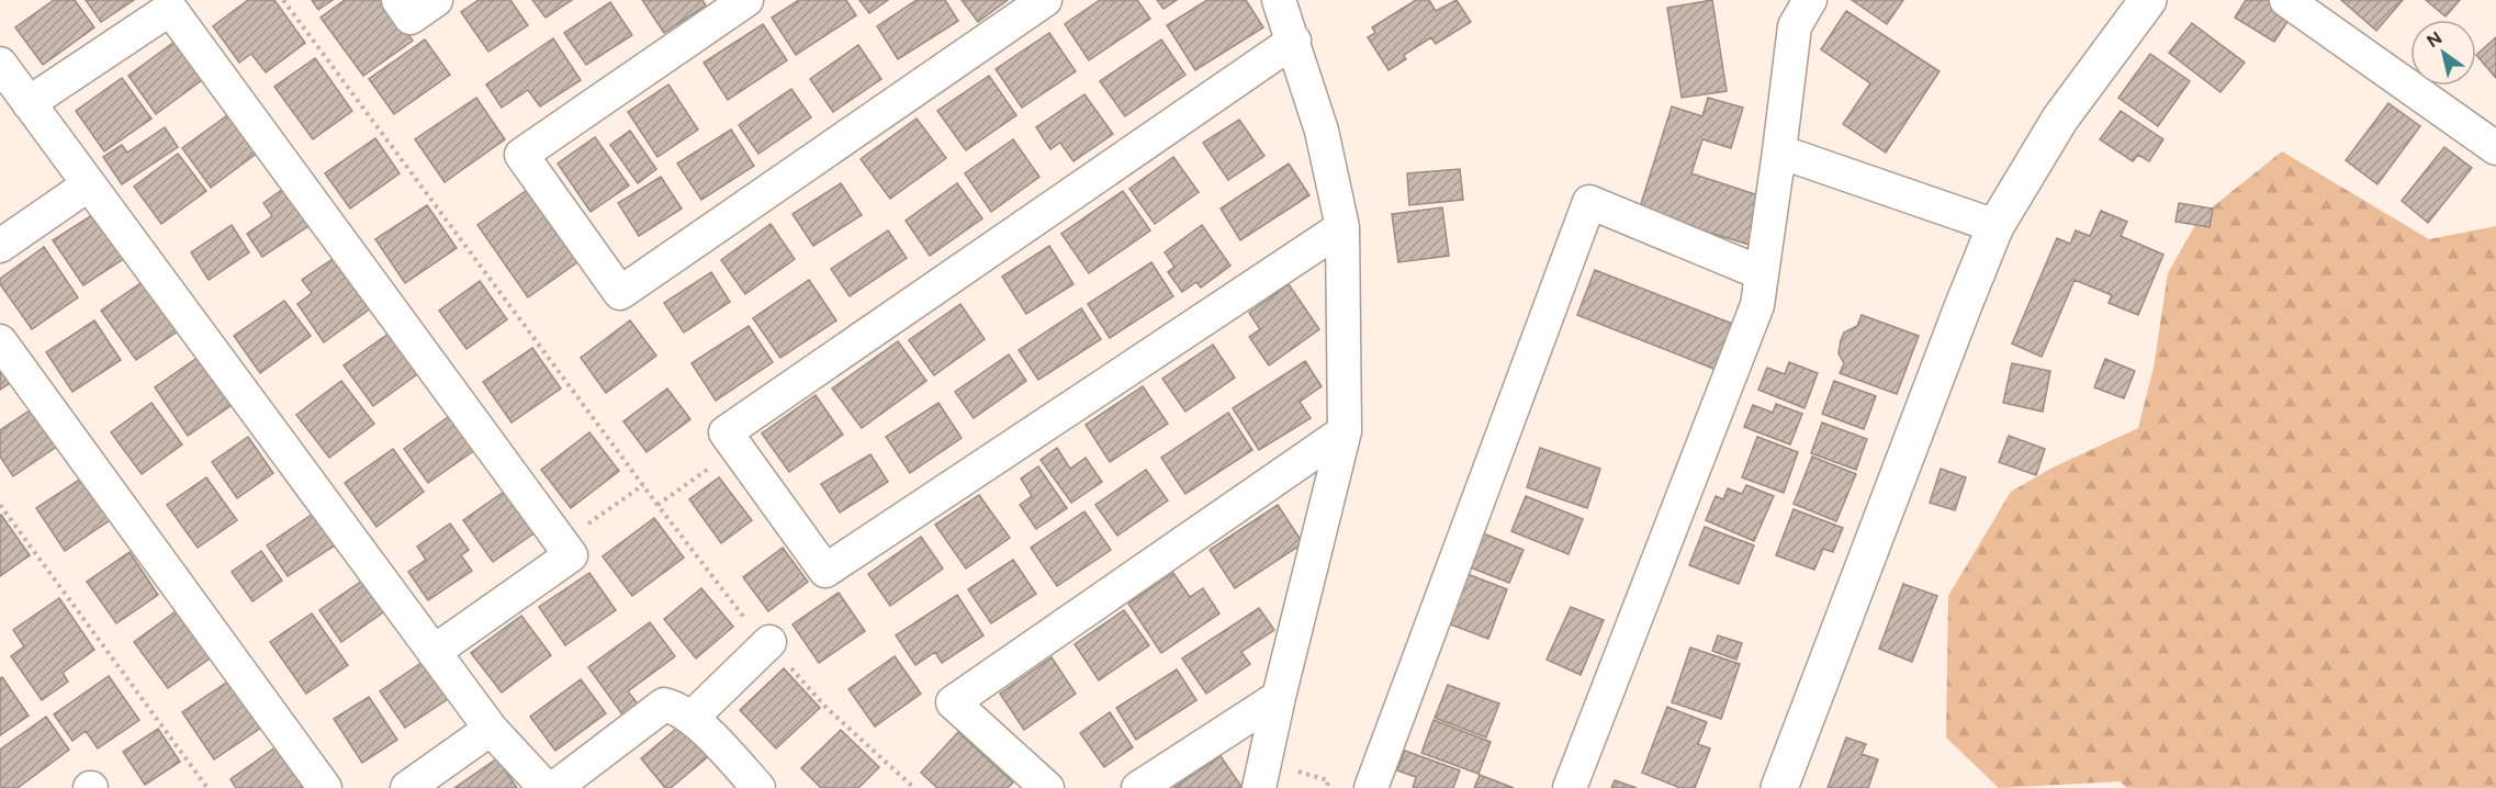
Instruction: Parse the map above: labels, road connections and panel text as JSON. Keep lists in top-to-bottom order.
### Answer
{
  "north": "top left"
}
